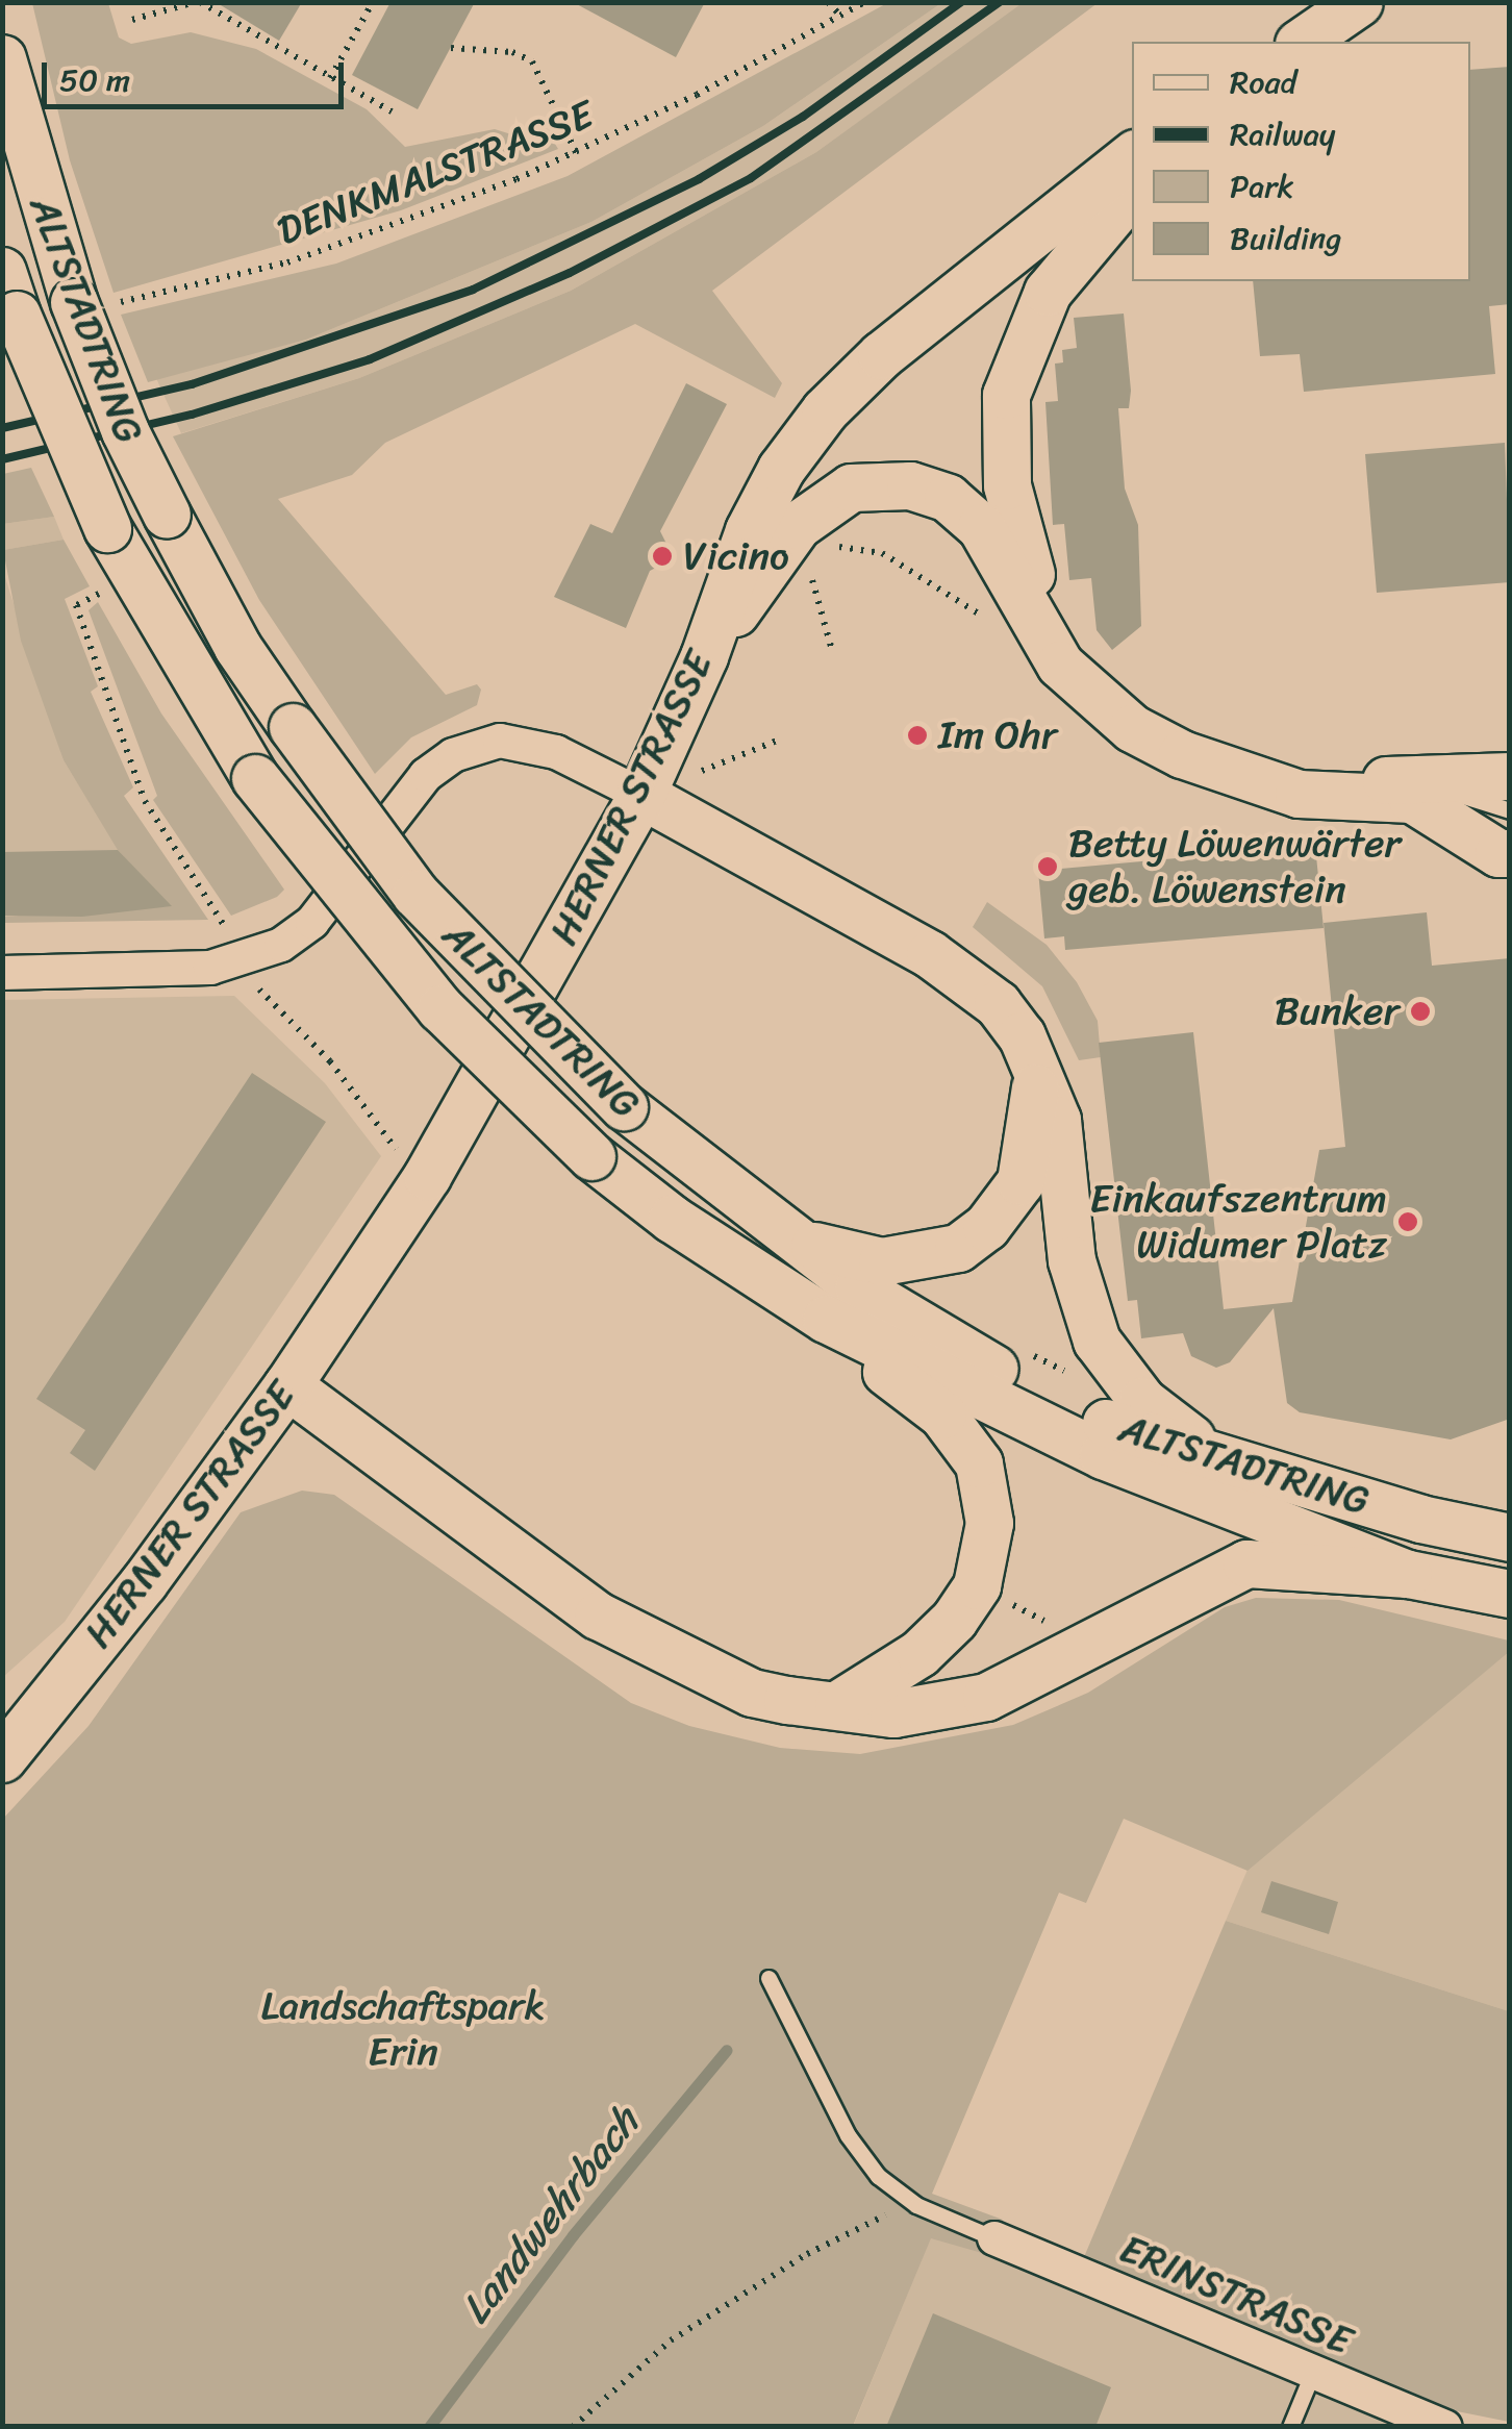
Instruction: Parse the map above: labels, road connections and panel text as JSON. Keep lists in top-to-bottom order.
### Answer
{
  "streets": {
    "main road": ["ALTSTADTRING", "HERNER STRASSE"],
    "street": ["ERINSTRASSE"],
    "path": ["DENKMALSTRASSE"]
  },
  "crossings": [
    ["DENKMALSTRASSE", "ALTSTADTRING"]
  ],
  "water": ["Landwehrbach"],
  "parks": ["Landschaftspark Erin"],
  "places": [
    "Vicino",
    "Im Ohr",
    "Betty Löwenwärter geb. Löwenstein",
    "Bunker",
    "Einkaufszentrum Widumer Platz"
  ],
  "legend": [
    "Road",
    "Railway",
    "Park",
    "Building"
  ],
  "scale_bar": "50 m"
}
